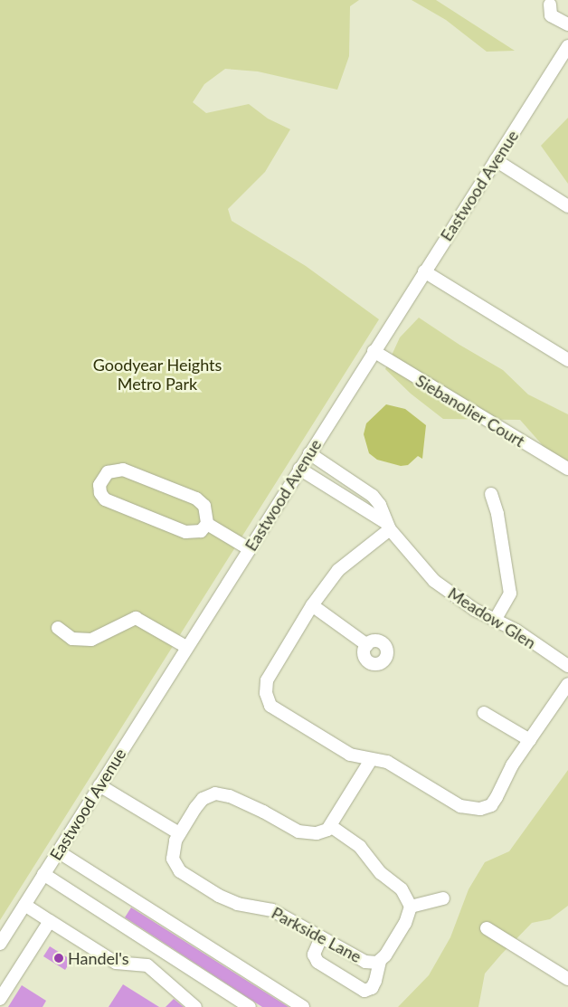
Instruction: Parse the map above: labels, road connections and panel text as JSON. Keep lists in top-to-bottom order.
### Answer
{
  "streets": {
    "street": [
      "Eastwood Avenue",
      "Siebanolier Court",
      "Meadow Glen",
      "Parkside Lane"
    ]
  },
  "crossings": [
    ["Eastwood Avenue", "Siebanolier Court"],
    ["Eastwood Avenue", "Meadow Glen"]
  ],
  "parks": ["Goodyear Heights Metro Park"],
  "places": ["Handel's"]
}
